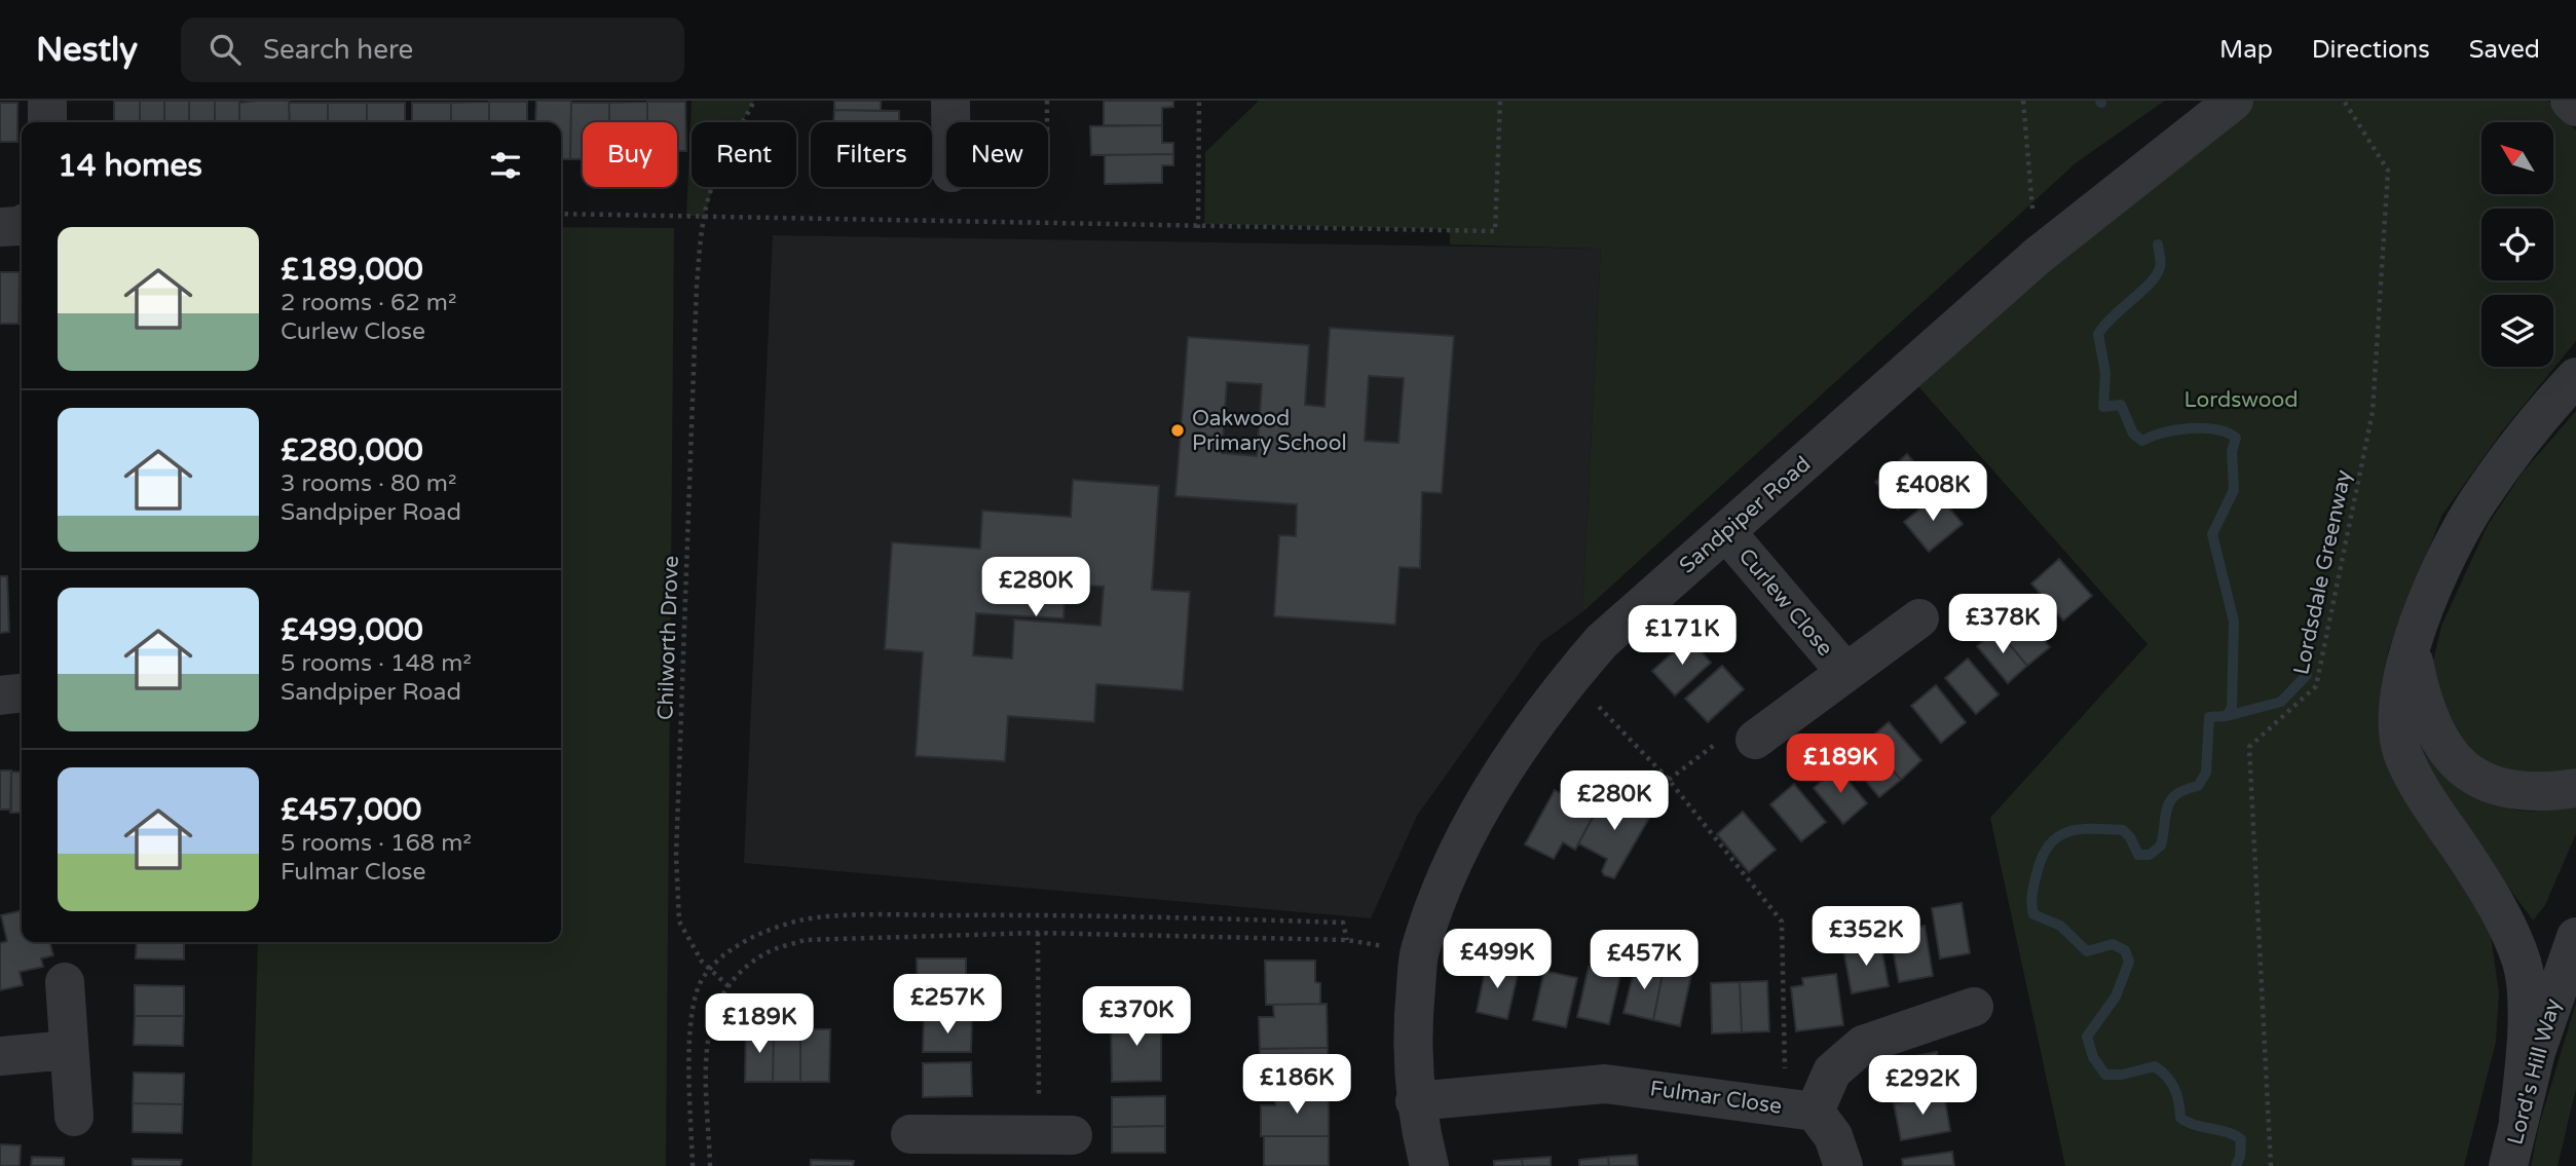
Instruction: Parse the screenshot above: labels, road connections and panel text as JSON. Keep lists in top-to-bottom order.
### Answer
{
  "streets": {
    "street": [
      "Sandpiper Road",
      "Curlew Close",
      "Lord's Hill Way",
      "Fulmar Close"
    ],
    "path": ["Lordsdale Greenway", "Chilworth Drove"]
  },
  "crossings": [
    ["Sandpiper Road", "Curlew Close"],
    ["Sandpiper Road", "Fulmar Close"]
  ],
  "parks": ["Lordswood"],
  "places": ["Oakwood Primary School"],
  "north": "top left",
  "page": {
    "header": "Nestly",
    "search": "Search here",
    "nav": ["Map", "Directions", "Saved"],
    "chip": [
      "Buy",
      "Rent",
      "Filters",
      "New"
    ],
    "heading": "14 homes",
    "list": [
      {
        "name": "£189,000",
        "note": "2 rooms · 62 m² · Curlew Close"
      },
      {
        "name": "£280,000",
        "note": "3 rooms · 80 m² · Sandpiper Road"
      },
      {
        "name": "£499,000",
        "note": "5 rooms · 148 m² · Sandpiper Road"
      },
      {
        "name": "£457,000",
        "note": "5 rooms · 168 m² · Fulmar Close"
      }
    ],
    "price": [
      "£408K",
      "£280K",
      "£378K",
      "£171K",
      "£189K",
      "£280K",
      "£352K",
      "£499K",
      "£457K",
      "£257K",
      "£370K",
      "£189K",
      "£186K",
      "£292K"
    ]
  }
}
